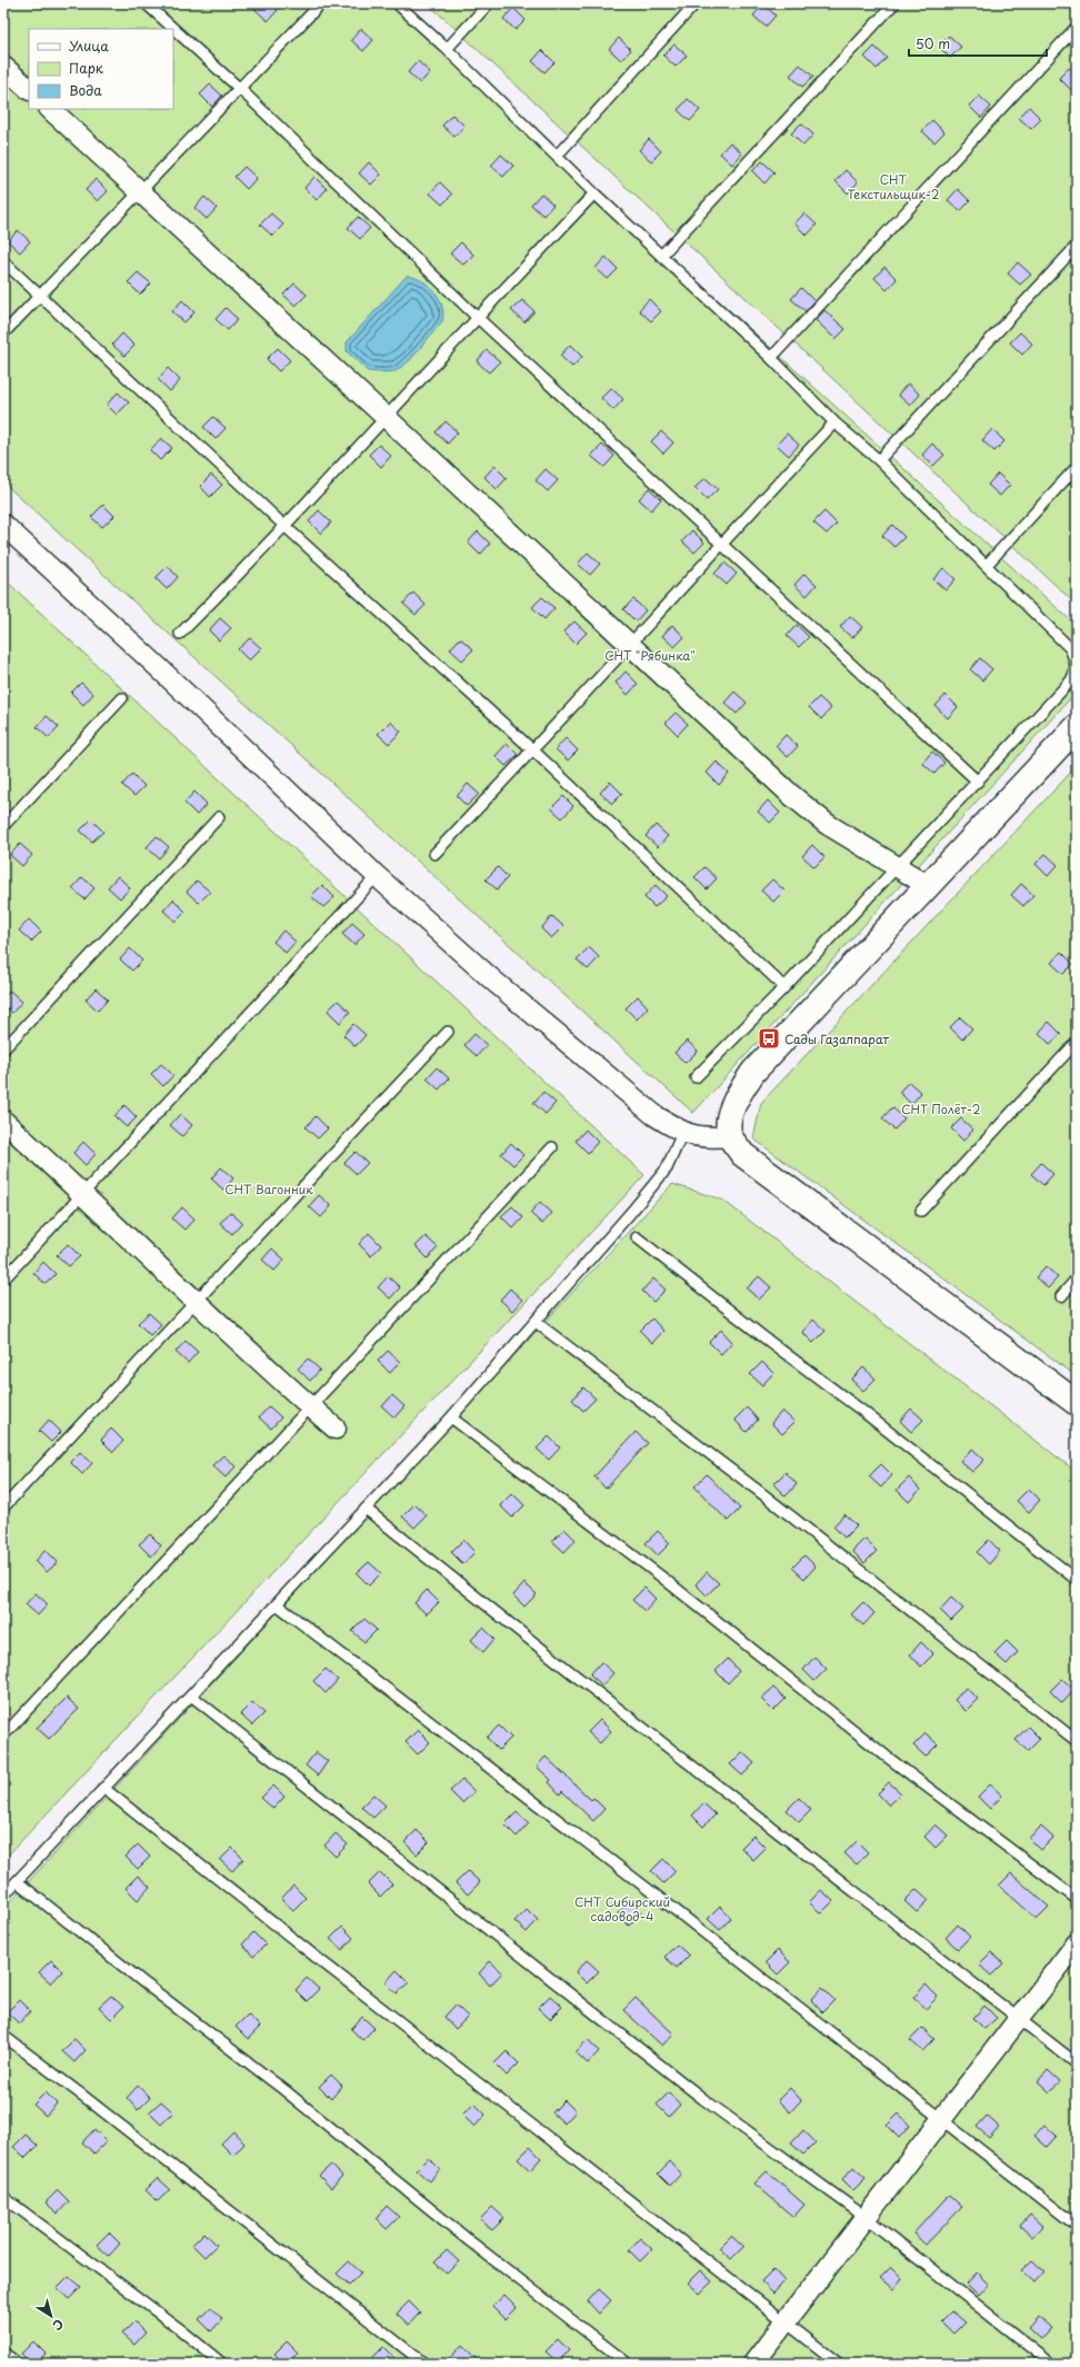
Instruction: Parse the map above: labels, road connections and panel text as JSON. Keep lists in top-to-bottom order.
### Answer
{
  "parks": [
    "СНТ Текстильщик-2",
    "СНТ \"Рябинка\"",
    "СНТ Полёт-2",
    "СНТ Вагонник",
    "СНТ Сибирский садовод-4"
  ],
  "places": {
    "bus stop": ["Сады Газаппарат"]
  },
  "legend": ["Улица", "Парк", "Вода"],
  "scale_bar": "50 m",
  "north": "bottom right"
}
